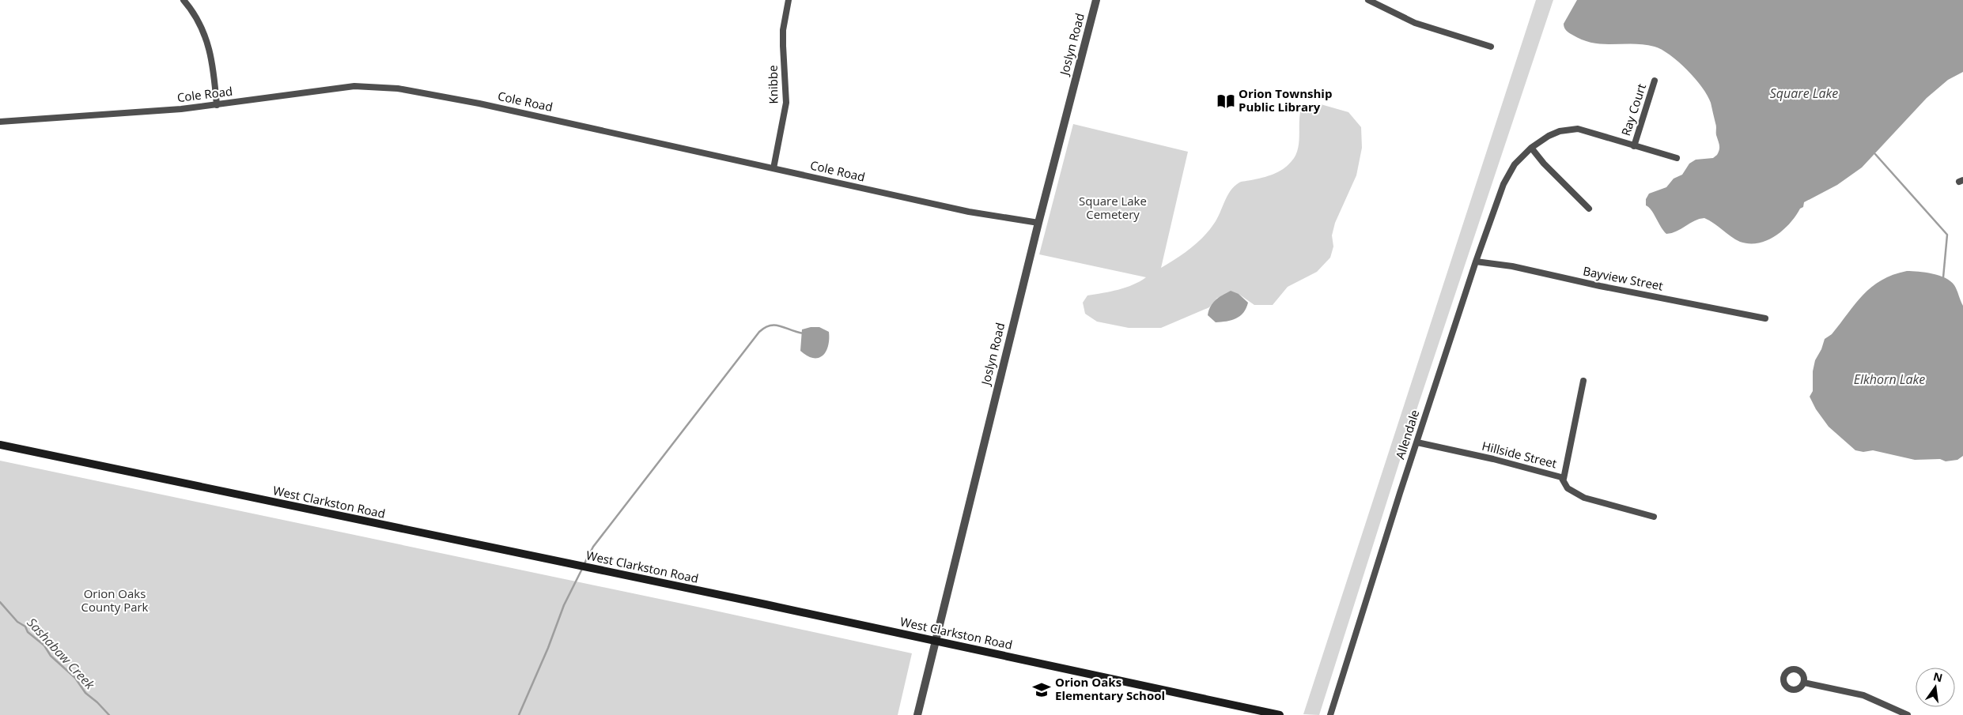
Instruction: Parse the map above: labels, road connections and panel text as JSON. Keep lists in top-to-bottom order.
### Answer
{
  "streets": {
    "main road": ["West Clarkston Road"],
    "street": [
      "Joslyn Road",
      "Knibbe",
      "Cole Road",
      "Ray Court",
      "Bayview Street",
      "Allendale",
      "Hillside Street"
    ]
  },
  "crossings": [
    ["Joslyn Road", "Cole Road"],
    ["Joslyn Road", "West Clarkston Road"],
    ["Knibbe", "Cole Road"],
    ["Ray Court", "Allendale"],
    ["Bayview Street", "Allendale"],
    ["Allendale", "Hillside Street"]
  ],
  "water": ["Square Lake", "Elkhorn Lake", "Sashabaw Creek"],
  "parks": ["Square Lake Cemetery", "Orion Oaks County Park"],
  "places": {
    "library": ["Orion Township Public Library"],
    "school or university": ["Orion Oaks Elementary School"]
  },
  "north": "top"
}
